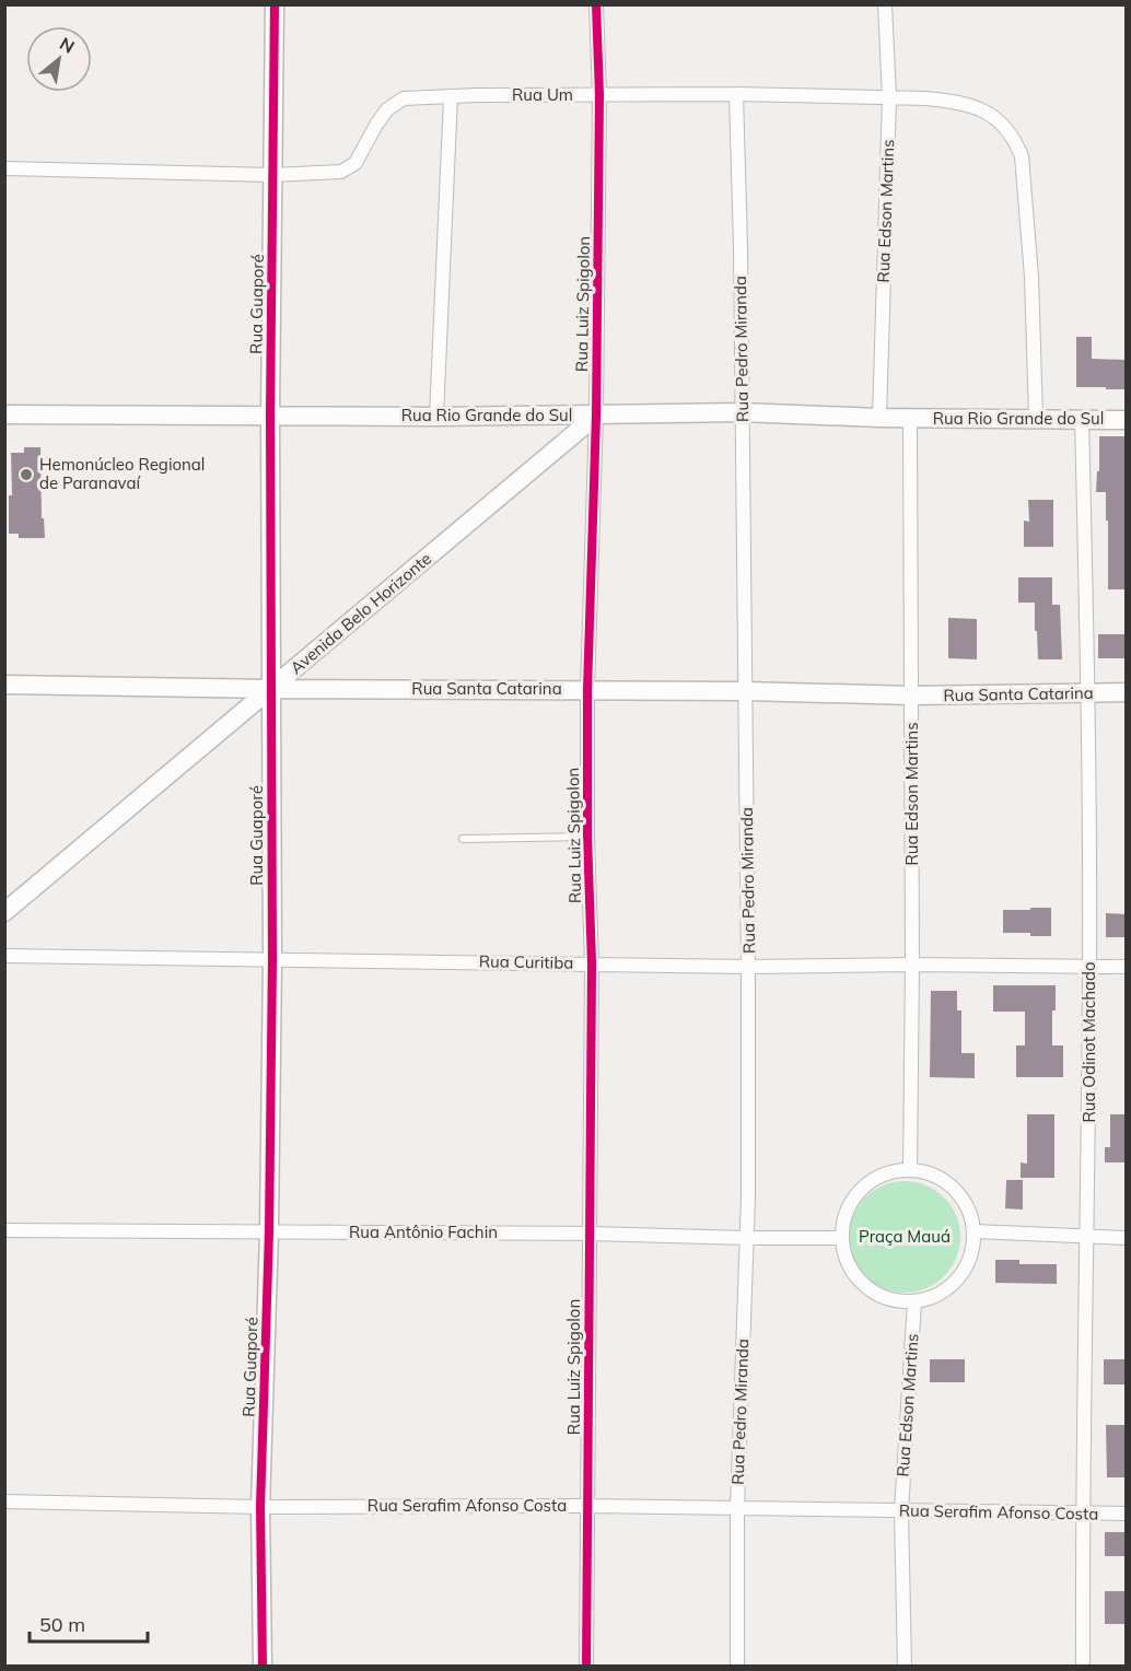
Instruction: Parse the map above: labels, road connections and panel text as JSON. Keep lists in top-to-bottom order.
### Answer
{
  "streets": {
    "street": [
      "Rua Um",
      "Rua Edson Martins",
      "Rua Guaporé",
      "Rua Luiz Spigolon",
      "Rua Pedro Miranda",
      "Rua Rio Grande do Sul",
      "Avenida Belo Horizonte",
      "Rua Santa Catarina",
      "Rua Curitiba",
      "Rua Odinot Machado",
      "Rua Antônio Fachin",
      "Rua Serafim Afonso Costa"
    ]
  },
  "crossings": [
    ["Rua Um", "Rua Edson Martins"],
    ["Rua Um", "Rua Guaporé"],
    ["Rua Um", "Rua Luiz Spigolon"],
    ["Rua Um", "Rua Pedro Miranda"],
    ["Rua Um", "Rua Rio Grande do Sul"],
    ["Rua Edson Martins", "Rua Rio Grande do Sul"],
    ["Rua Edson Martins", "Rua Santa Catarina"],
    ["Rua Edson Martins", "Rua Curitiba"],
    ["Rua Edson Martins", "Rua Antônio Fachin"],
    ["Rua Edson Martins", "Rua Serafim Afonso Costa"],
    ["Rua Guaporé", "Rua Rio Grande do Sul"],
    ["Rua Guaporé", "Avenida Belo Horizonte"],
    ["Rua Guaporé", "Rua Santa Catarina"],
    ["Rua Guaporé", "Rua Curitiba"],
    ["Rua Guaporé", "Rua Antônio Fachin"],
    ["Rua Guaporé", "Rua Serafim Afonso Costa"],
    ["Rua Luiz Spigolon", "Rua Rio Grande do Sul"],
    ["Rua Luiz Spigolon", "Avenida Belo Horizonte"],
    ["Rua Luiz Spigolon", "Rua Santa Catarina"],
    ["Rua Luiz Spigolon", "Rua Curitiba"],
    ["Rua Luiz Spigolon", "Rua Antônio Fachin"],
    ["Rua Luiz Spigolon", "Rua Serafim Afonso Costa"],
    ["Rua Pedro Miranda", "Rua Rio Grande do Sul"],
    ["Rua Pedro Miranda", "Rua Santa Catarina"],
    ["Rua Pedro Miranda", "Rua Curitiba"],
    ["Rua Pedro Miranda", "Rua Antônio Fachin"],
    ["Rua Pedro Miranda", "Rua Serafim Afonso Costa"],
    ["Rua Rio Grande do Sul", "Avenida Belo Horizonte"],
    ["Rua Rio Grande do Sul", "Rua Odinot Machado"],
    ["Avenida Belo Horizonte", "Rua Santa Catarina"],
    ["Rua Santa Catarina", "Rua Odinot Machado"],
    ["Rua Curitiba", "Rua Odinot Machado"],
    ["Rua Odinot Machado", "Rua Serafim Afonso Costa"]
  ],
  "parks": ["Praça Mauá"],
  "places": ["Hemonúcleo Regional de Paranavaí"],
  "scale_bar": "50 m",
  "north": "top right"
}
